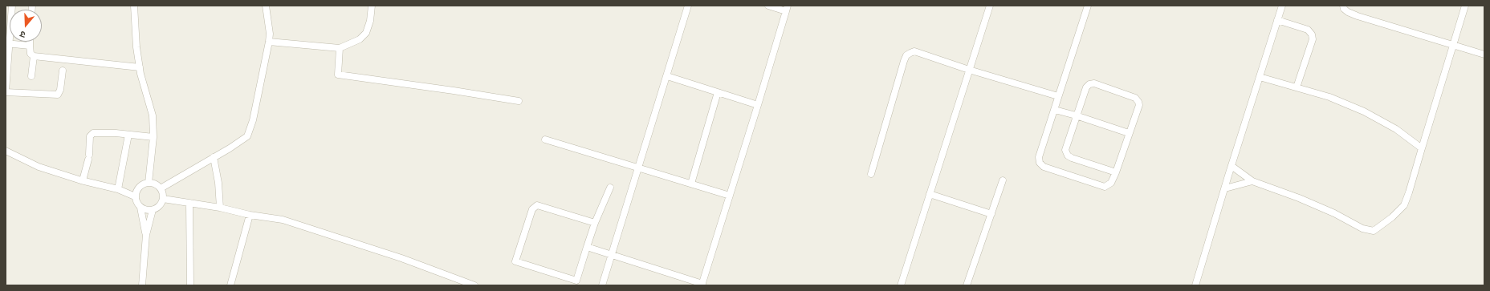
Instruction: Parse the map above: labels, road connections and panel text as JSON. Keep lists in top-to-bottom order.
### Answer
{
  "north": "bottom"
}
